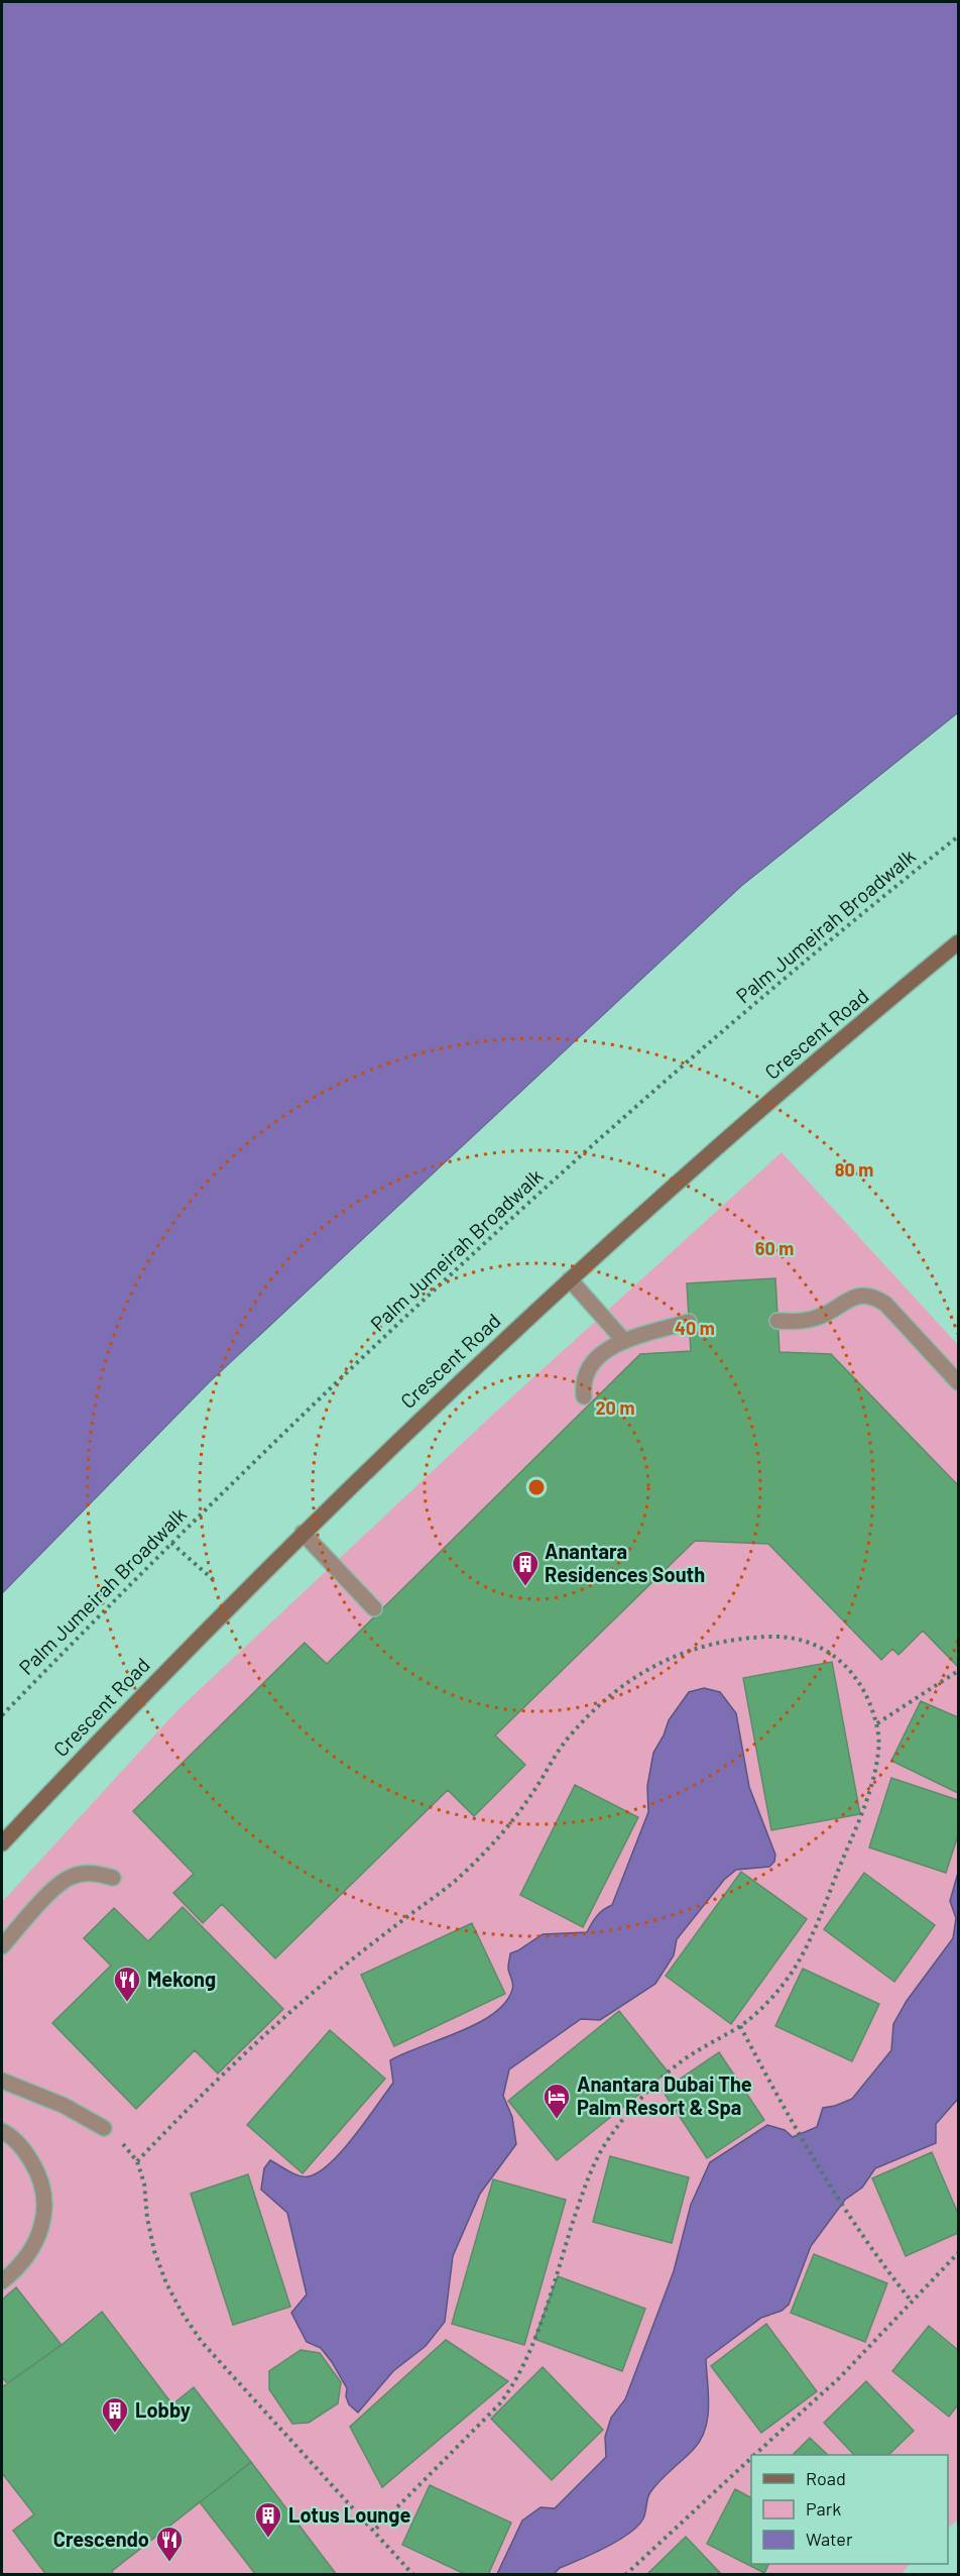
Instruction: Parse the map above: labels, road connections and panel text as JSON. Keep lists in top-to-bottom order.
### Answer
{
  "streets": {
    "main road": ["Crescent Road"],
    "path": ["Palm Jumeirah Broadwalk"]
  },
  "places": {
    "building": ["Anantara Residences South", "Lobby", "Lotus Lounge"],
    "restaurant": ["Mekong", "Crescendo"],
    "hotel": ["Anantara Dubai The Palm Resort & Spa"]
  },
  "legend": ["Road", "Park", "Water"],
  "rings": [
    "80 m",
    "60 m",
    "40 m",
    "20 m"
  ]
}
